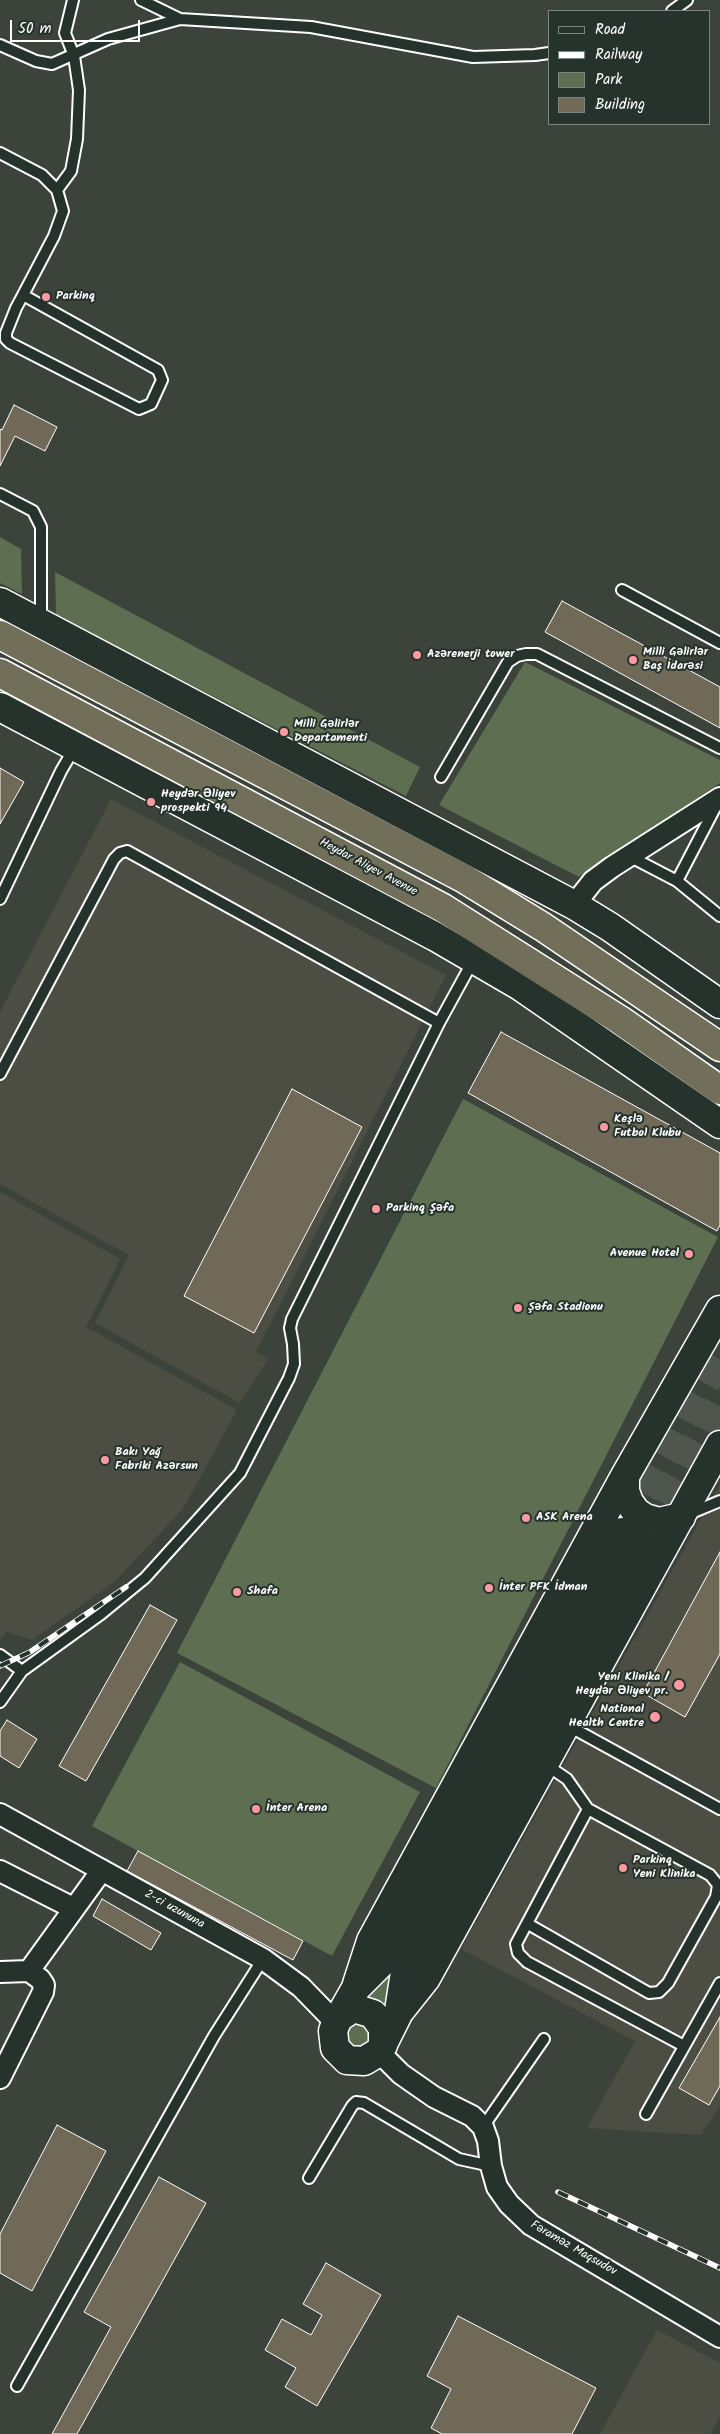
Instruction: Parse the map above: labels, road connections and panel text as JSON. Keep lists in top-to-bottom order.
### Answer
{
  "streets": {
    "highway": ["Heydar Aliyev Avenue"],
    "street": ["2-ci uzununa", "Fəraməz Maqsudov"]
  },
  "places": [
    "Parkinq",
    "Azərenerji tower",
    "Milli Gəlirlər Baş İdarəsi",
    "Milli Gəlirlər Departamenti",
    "Heydər Əliyev prospekti 94",
    "Keşlə Futbol Klubu",
    "Parkinq Şəfa",
    "Avenue Hotel",
    "Şəfa Stadionu",
    "Bakı Yağ Fabriki Azərsun",
    "ASK Arena",
    "İnter PFK İdman",
    "Shafa",
    "Yeni Klinika / Heydər Əliyev pr.",
    "National Health Centre",
    "İnter Arena",
    "Parkinq Yeni Klinika"
  ],
  "legend": [
    "Road",
    "Railway",
    "Park",
    "Building"
  ],
  "scale_bar": "50 m"
}
